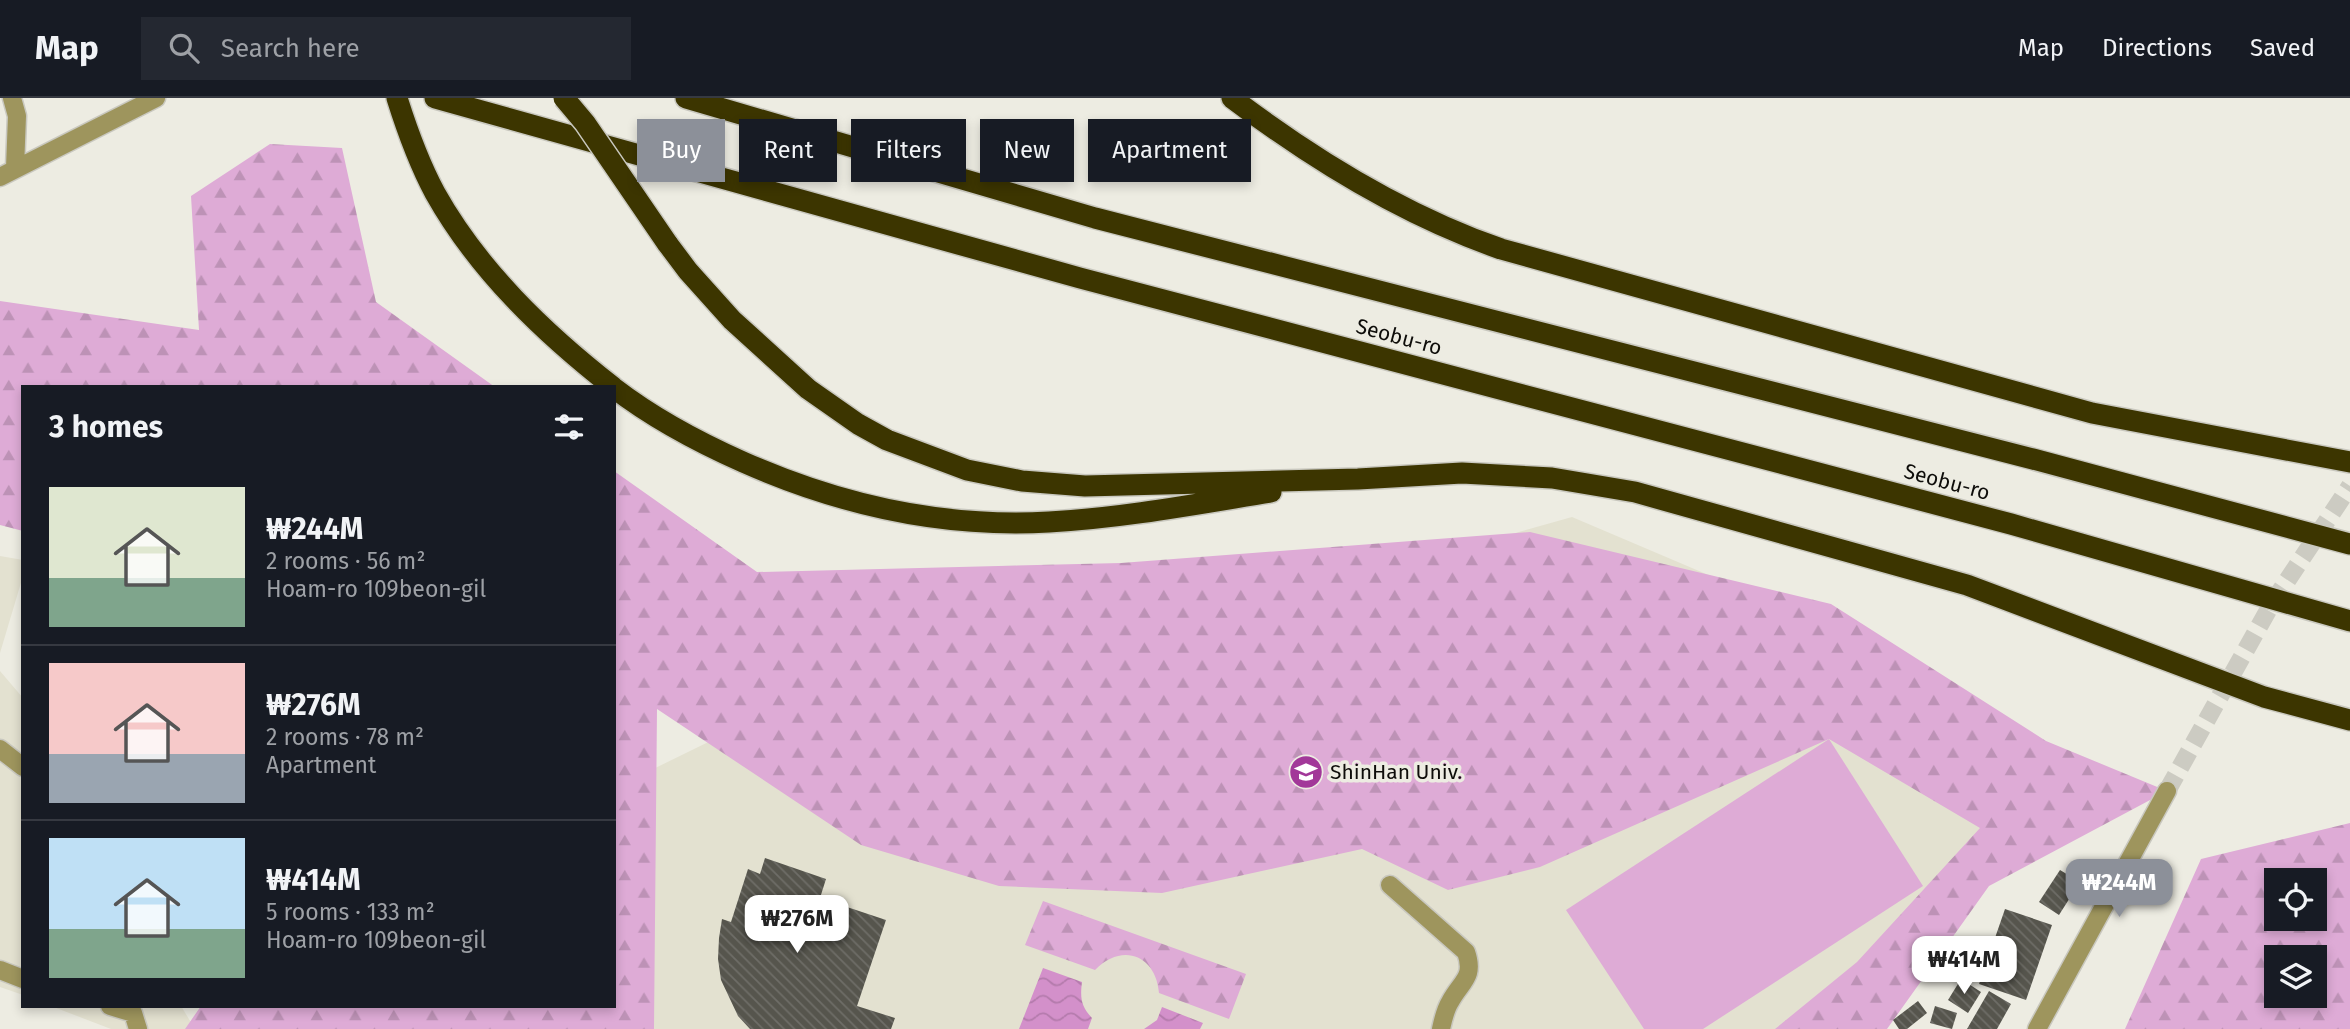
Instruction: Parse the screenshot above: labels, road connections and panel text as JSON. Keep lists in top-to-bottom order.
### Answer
{
  "streets": {
    "highway": ["Seobu-ro"]
  },
  "places": {
    "school or university": ["ShinHan Univ."]
  },
  "page": {
    "header": "Map",
    "search": "Search here",
    "nav": ["Map", "Directions", "Saved"],
    "chip": [
      "Buy",
      "Rent",
      "Filters",
      "New",
      "Apartment"
    ],
    "heading": "3 homes",
    "list": [
      {
        "name": "₩244M",
        "note": "2 rooms · 56 m² · Hoam-ro 109beon-gil"
      },
      {
        "name": "₩276M",
        "note": "2 rooms · 78 m² · Apartment"
      },
      {
        "name": "₩414M",
        "note": "5 rooms · 133 m² · Hoam-ro 109beon-gil"
      }
    ],
    "price": ["₩244M", "₩276M", "₩414M"]
  }
}
